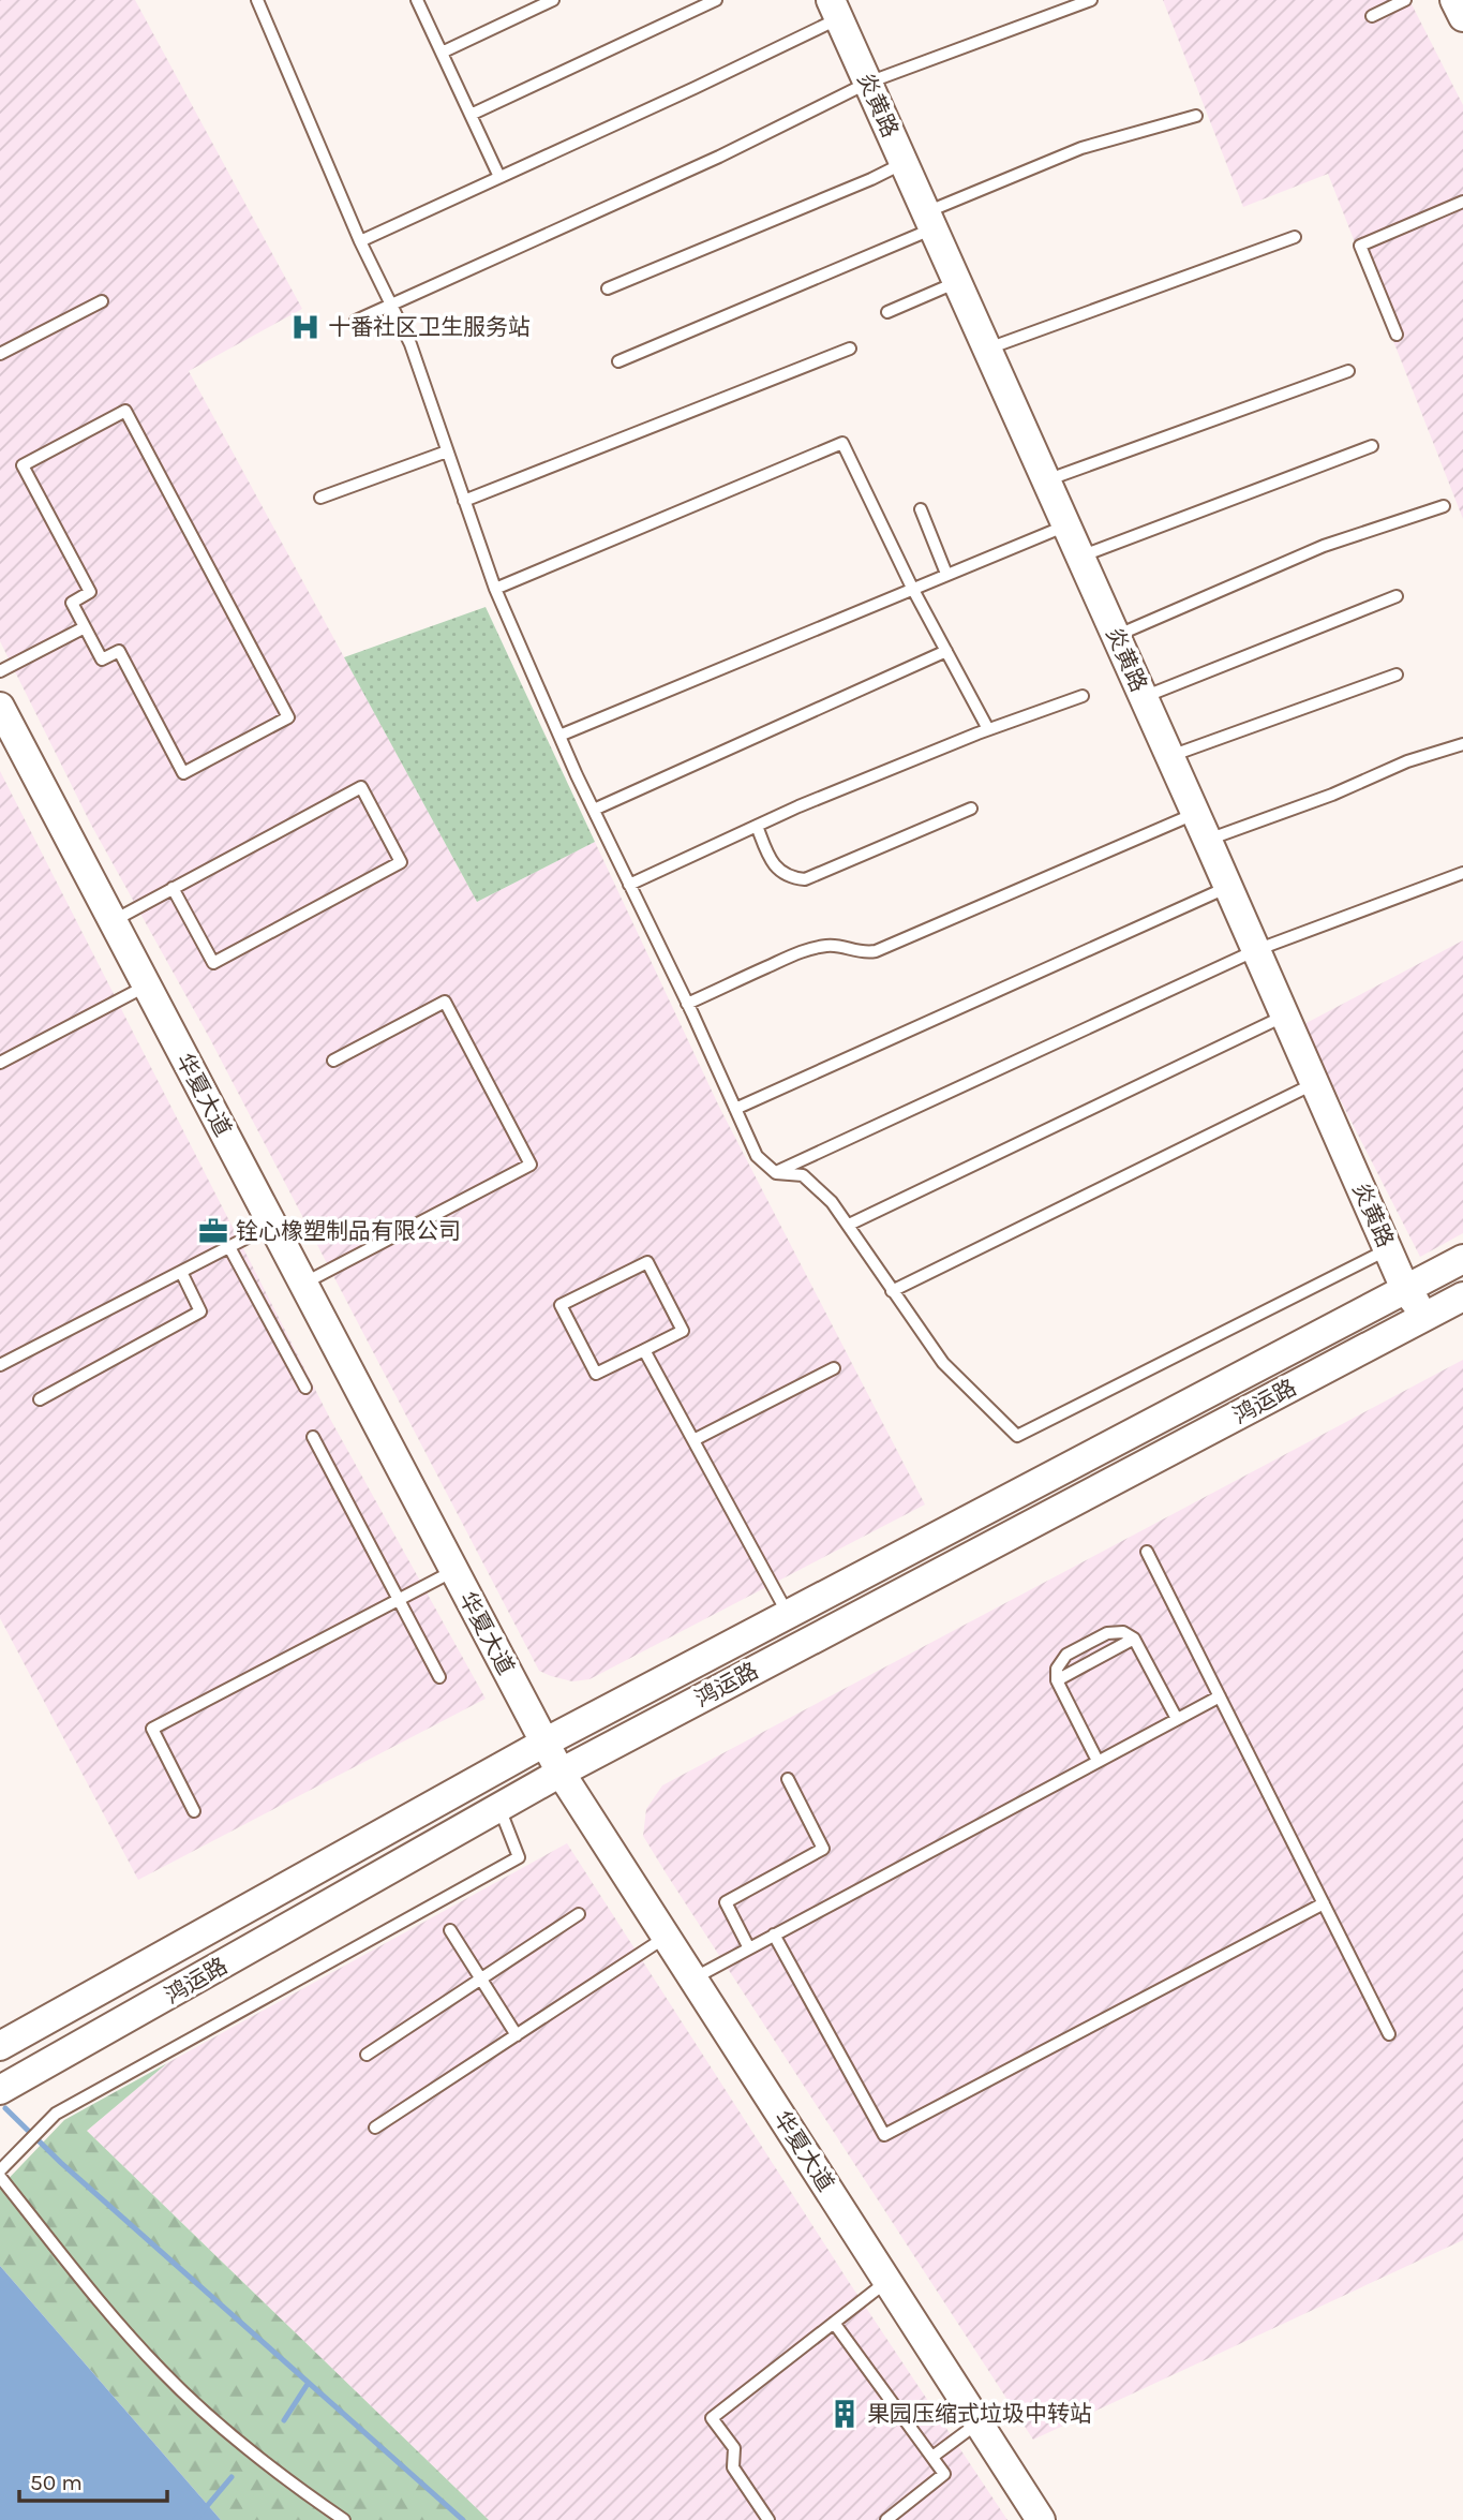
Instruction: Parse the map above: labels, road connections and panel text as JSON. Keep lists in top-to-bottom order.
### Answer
{
  "streets": {
    "street": ["炎黄路", "华夏大道", "鸿运路"]
  },
  "crossings": [
    ["炎黄路", "鸿运路"],
    ["华夏大道", "鸿运路"]
  ],
  "places": {
    "hospital": ["十番社区卫生服务站"],
    "office": ["铨心橡塑制品有限公司"],
    "building": ["果园压缩式垃圾中转站"]
  },
  "scale_bar": "50 m"
}
